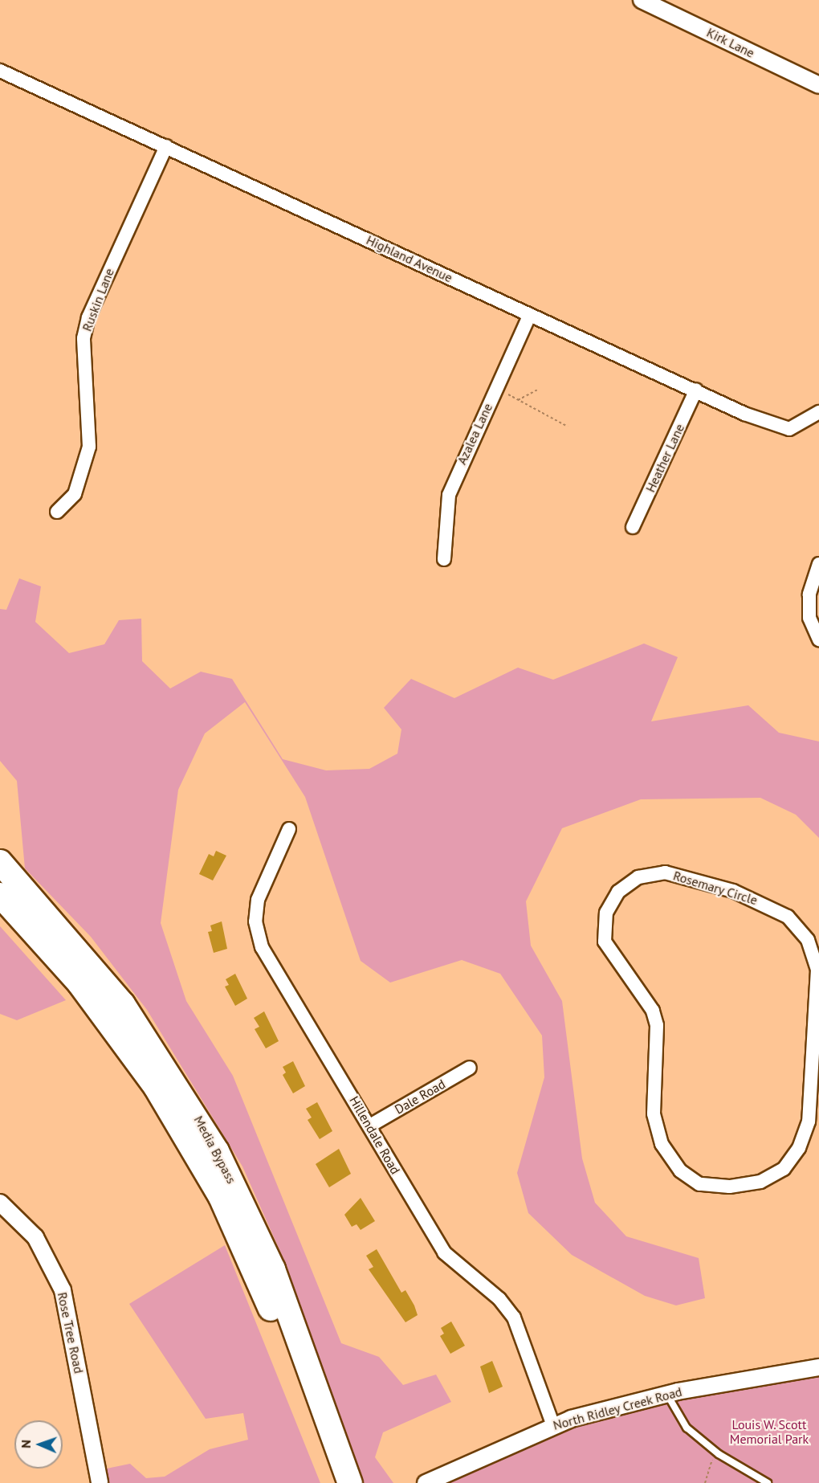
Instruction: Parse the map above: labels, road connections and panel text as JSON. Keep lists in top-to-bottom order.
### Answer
{
  "streets": {
    "highway": ["Media Bypass"],
    "street": [
      "Kirk Lane",
      "Highland Avenue",
      "Ruskin Lane",
      "Azalea Lane",
      "Heather Lane",
      "Rosemary Circle",
      "Dale Road",
      "Hillendale Road",
      "Rose Tree Road",
      "North Ridley Creek Road"
    ]
  },
  "crossings": [
    ["Highland Avenue", "Ruskin Lane"],
    ["Highland Avenue", "Azalea Lane"],
    ["Highland Avenue", "Heather Lane"],
    ["Dale Road", "Hillendale Road"],
    ["Hillendale Road", "North Ridley Creek Road"]
  ],
  "parks": ["Louis W. Scott Memorial Park"],
  "north": "left"
}
